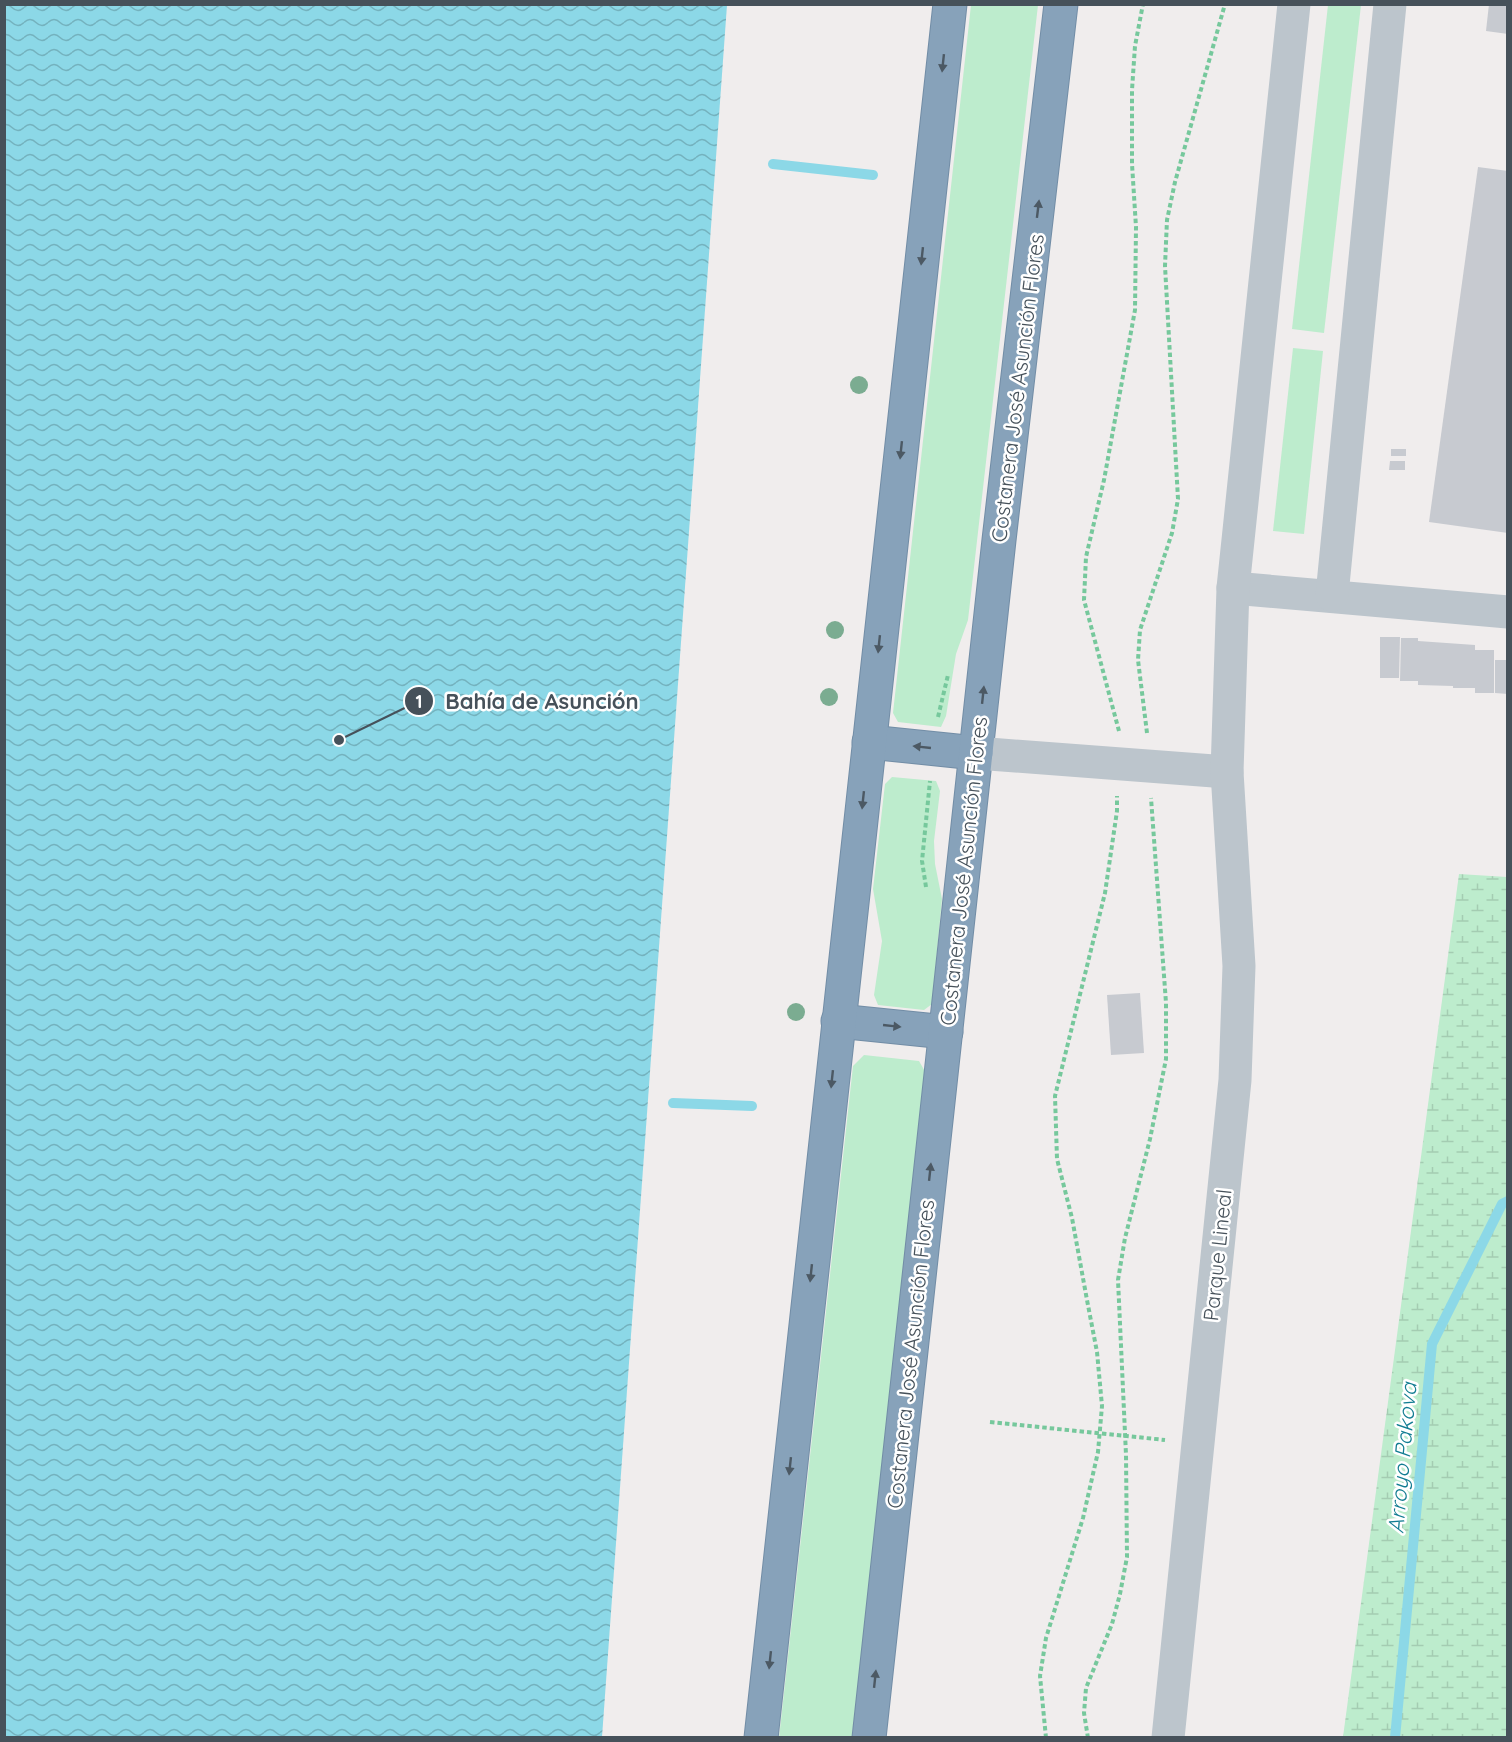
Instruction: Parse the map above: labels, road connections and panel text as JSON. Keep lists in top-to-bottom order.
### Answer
{
  "streets": {
    "highway": ["Costanera José Asunción Flores"],
    "street": ["Parque Lineal"]
  },
  "water": ["Arroyo Pakova"],
  "places": ["Bahía de Asunción"]
}
